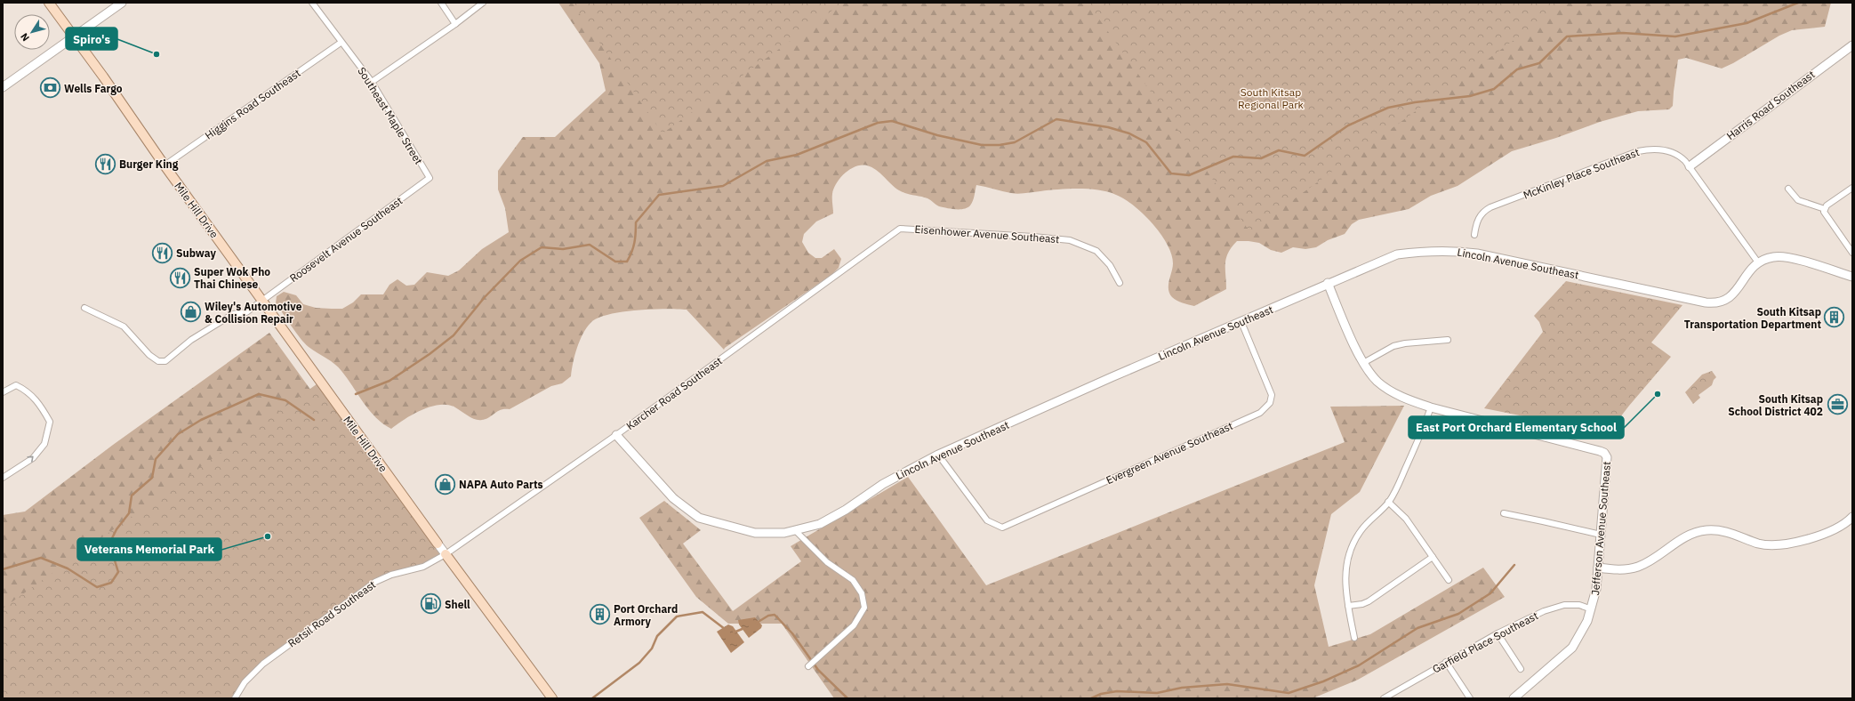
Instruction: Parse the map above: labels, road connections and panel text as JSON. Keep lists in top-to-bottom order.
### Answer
{
  "streets": {
    "main road": ["Mile Hill Drive"],
    "street": [
      "Higgins Road Southeast",
      "Harris Road Southeast",
      "Southeast Maple Street",
      "McKinley Place Southeast",
      "Eisenhower Avenue Southeast",
      "Roosevelt Avenue Southeast",
      "Lincoln Avenue Southeast",
      "Karcher Road Southeast",
      "Evergreen Avenue Southeast",
      "Jefferson Avenue Southeast",
      "Retsil Road Southeast",
      "Garfield Place Southeast"
    ]
  },
  "crossings": [
    ["Higgins Road Southeast", "Southeast Maple Street"],
    ["Higgins Road Southeast", "Mile Hill Drive"],
    ["Harris Road Southeast", "McKinley Place Southeast"],
    ["Southeast Maple Street", "Roosevelt Avenue Southeast"],
    ["McKinley Place Southeast", "Lincoln Avenue Southeast"],
    ["Mile Hill Drive", "Roosevelt Avenue Southeast"],
    ["Mile Hill Drive", "Karcher Road Southeast"],
    ["Mile Hill Drive", "Retsil Road Southeast"],
    ["Eisenhower Avenue Southeast", "Karcher Road Southeast"],
    ["Lincoln Avenue Southeast", "Karcher Road Southeast"],
    ["Lincoln Avenue Southeast", "Evergreen Avenue Southeast"],
    ["Karcher Road Southeast", "Retsil Road Southeast"],
    ["Jefferson Avenue Southeast", "Garfield Place Southeast"]
  ],
  "parks": ["South Kitsap Regional Park"],
  "places": {
    "other": ["Spiro's", "East Port Orchard Elementary School", "Veterans Memorial Park"],
    "bank": ["Wells Fargo"],
    "restaurant": ["Burger King", "Subway", "Super Wok Pho Thai Chinese"],
    "shop": ["Wiley's Automotive & Collision Repair", "NAPA Auto Parts"],
    "building": ["South Kitsap Transportation Department", "Port Orchard Armory"],
    "office": ["South Kitsap School District 402"],
    "fuel station": ["Shell"]
  },
  "north": "bottom left"
}
